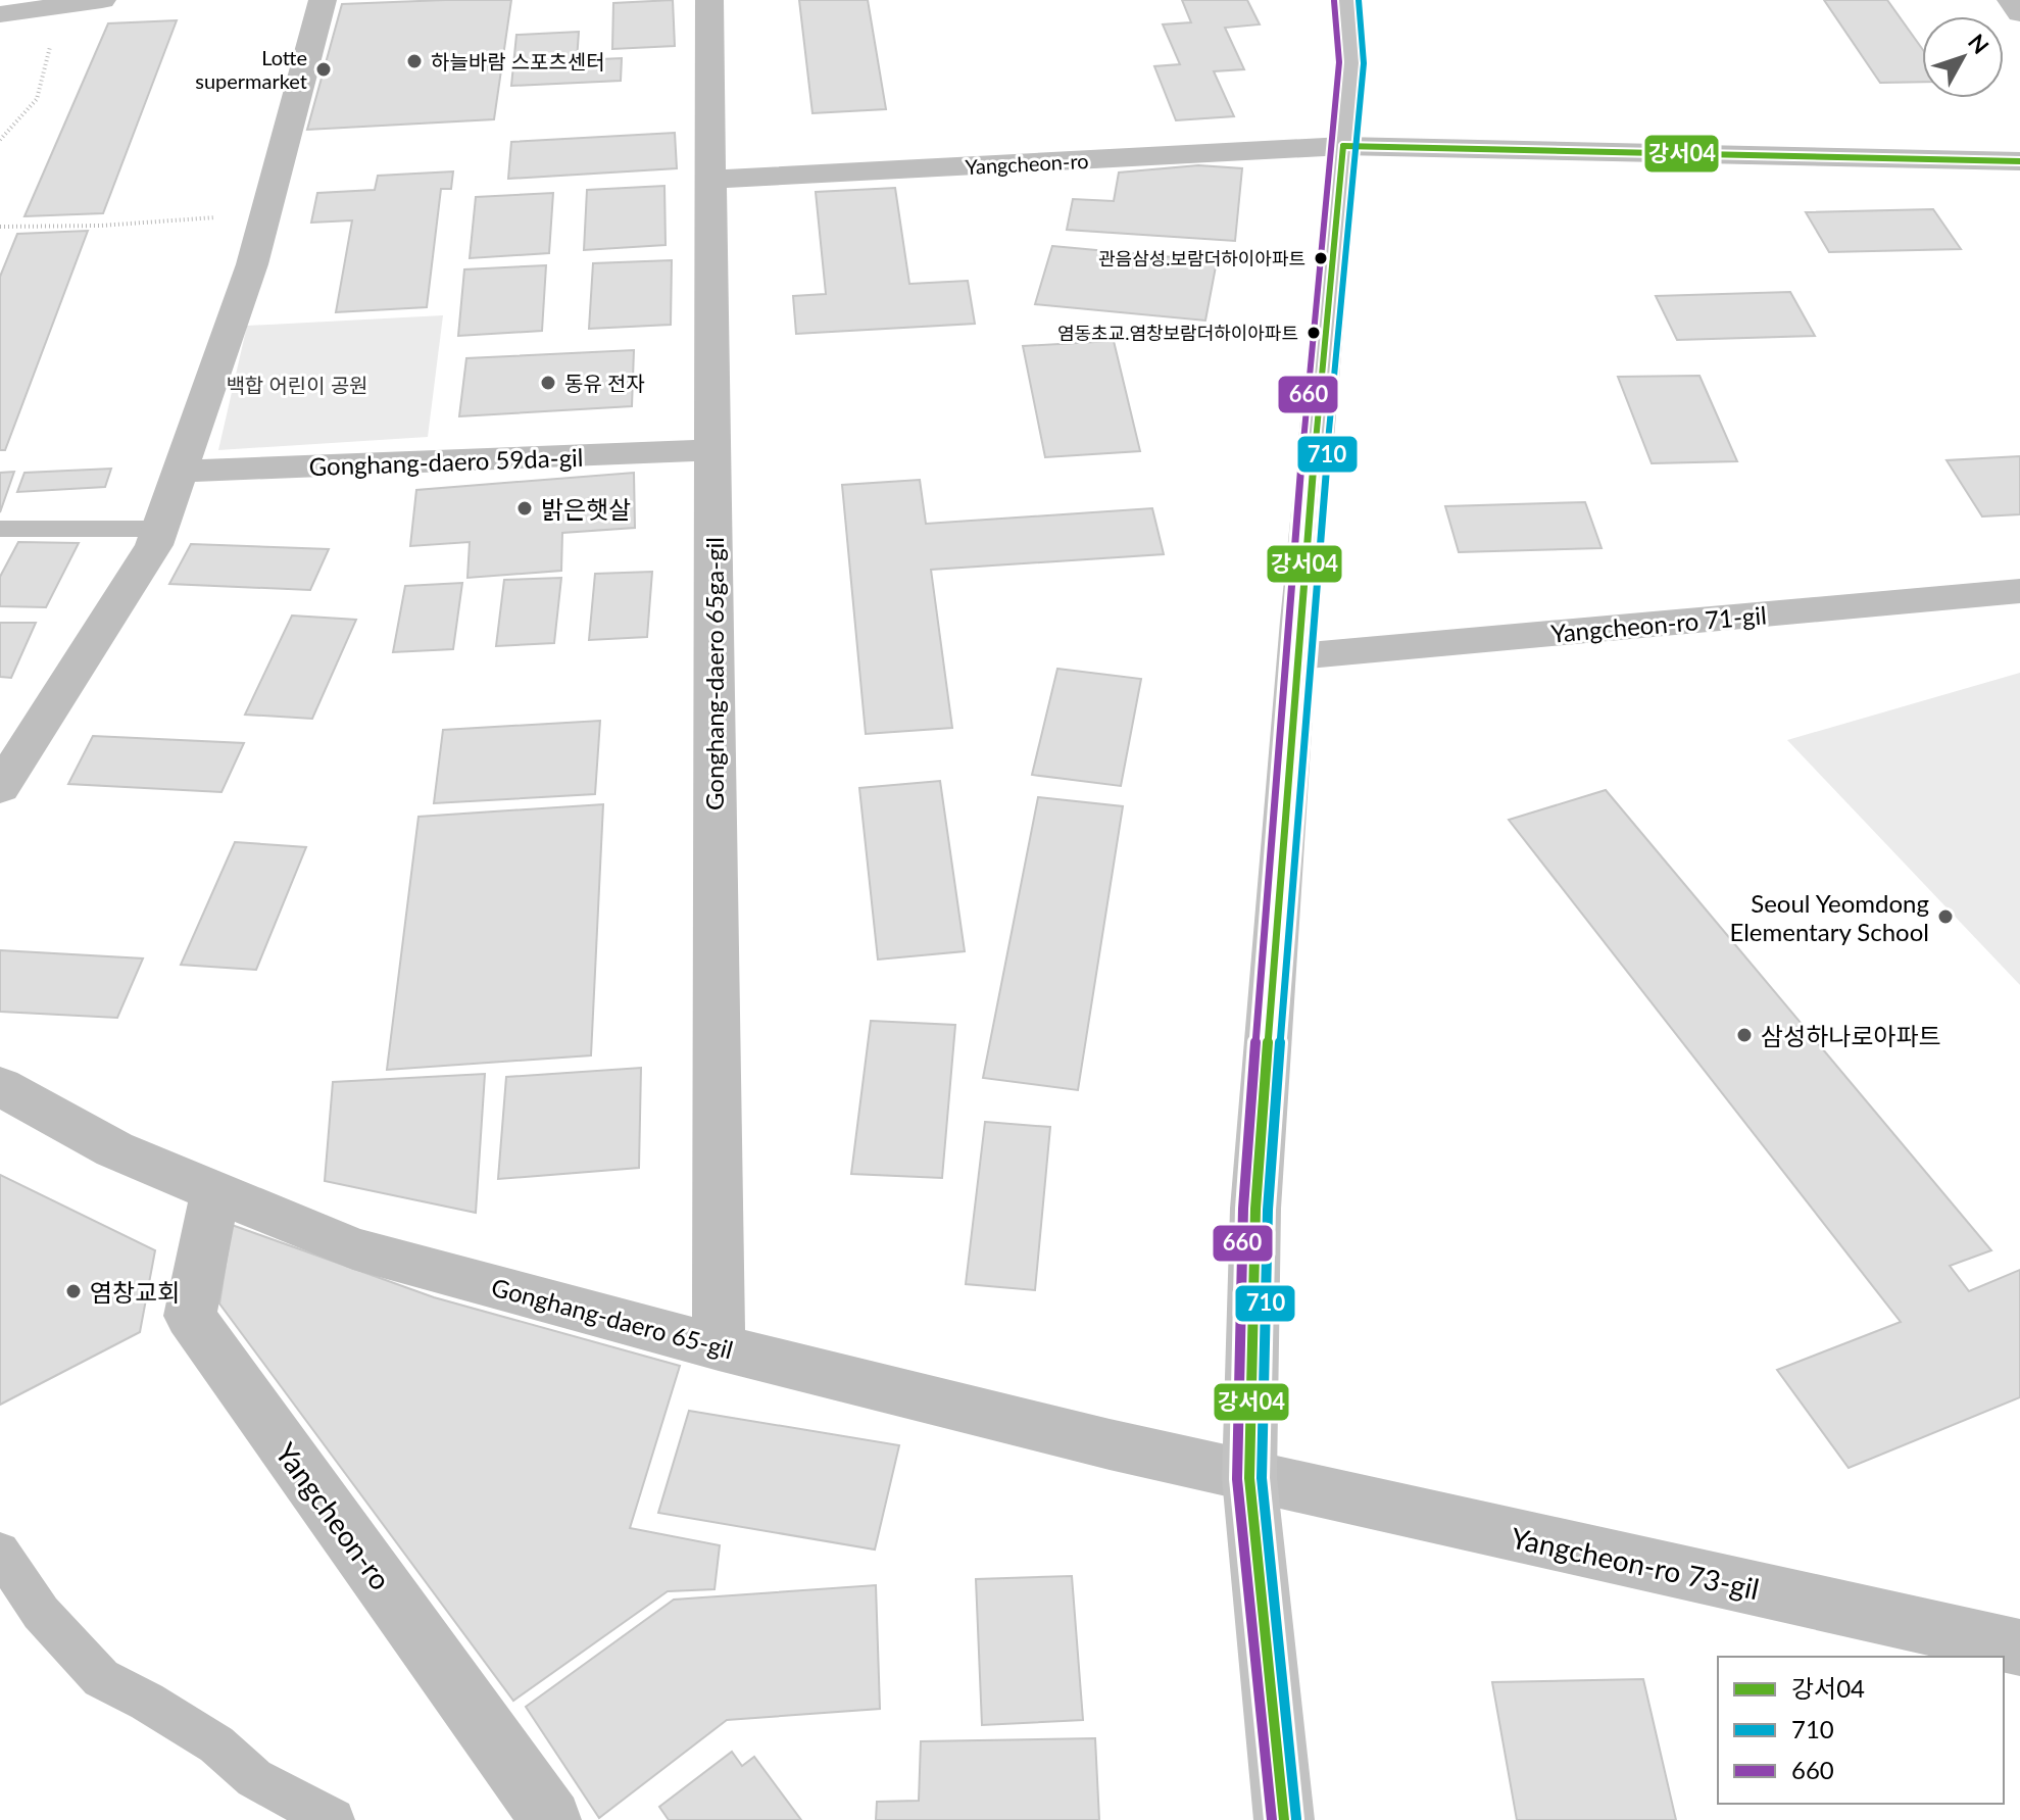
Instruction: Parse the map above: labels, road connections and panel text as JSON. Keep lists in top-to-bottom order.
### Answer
{
  "streets": {
    "street": [
      "Yangcheon-ro",
      "Gonghang-daero 59da-gil",
      "Yangcheon-ro 71-gil",
      "Gonghang-daero 65ga-gil",
      "Gonghang-daero 65-gil",
      "Yangcheon-ro 73-gil"
    ]
  },
  "crossings": [
    ["Yangcheon-ro", "Gonghang-daero 65ga-gil"],
    ["Yangcheon-ro", "Gonghang-daero 65-gil"],
    ["Gonghang-daero 59da-gil", "Gonghang-daero 65ga-gil"],
    ["Gonghang-daero 65ga-gil", "Gonghang-daero 65-gil"],
    ["Gonghang-daero 65-gil", "Yangcheon-ro 73-gil"]
  ],
  "parks": ["백합 어린이 공원"],
  "places": [
    "하늘바람 스포츠센터",
    "Lotte supermarket",
    "관음삼성.보람더하이아파트",
    "염동초교.염창보람더하이아파트",
    "동유 전자",
    "밝은햇살",
    "Seoul Yeomdong Elementary School",
    "삼성하나로아파트",
    "염창교회"
  ],
  "lines": ["transit line 710", "transit line 660", "transit line 강서04"],
  "legend": ["강서04", "710", "660"],
  "north": "top right"
}
